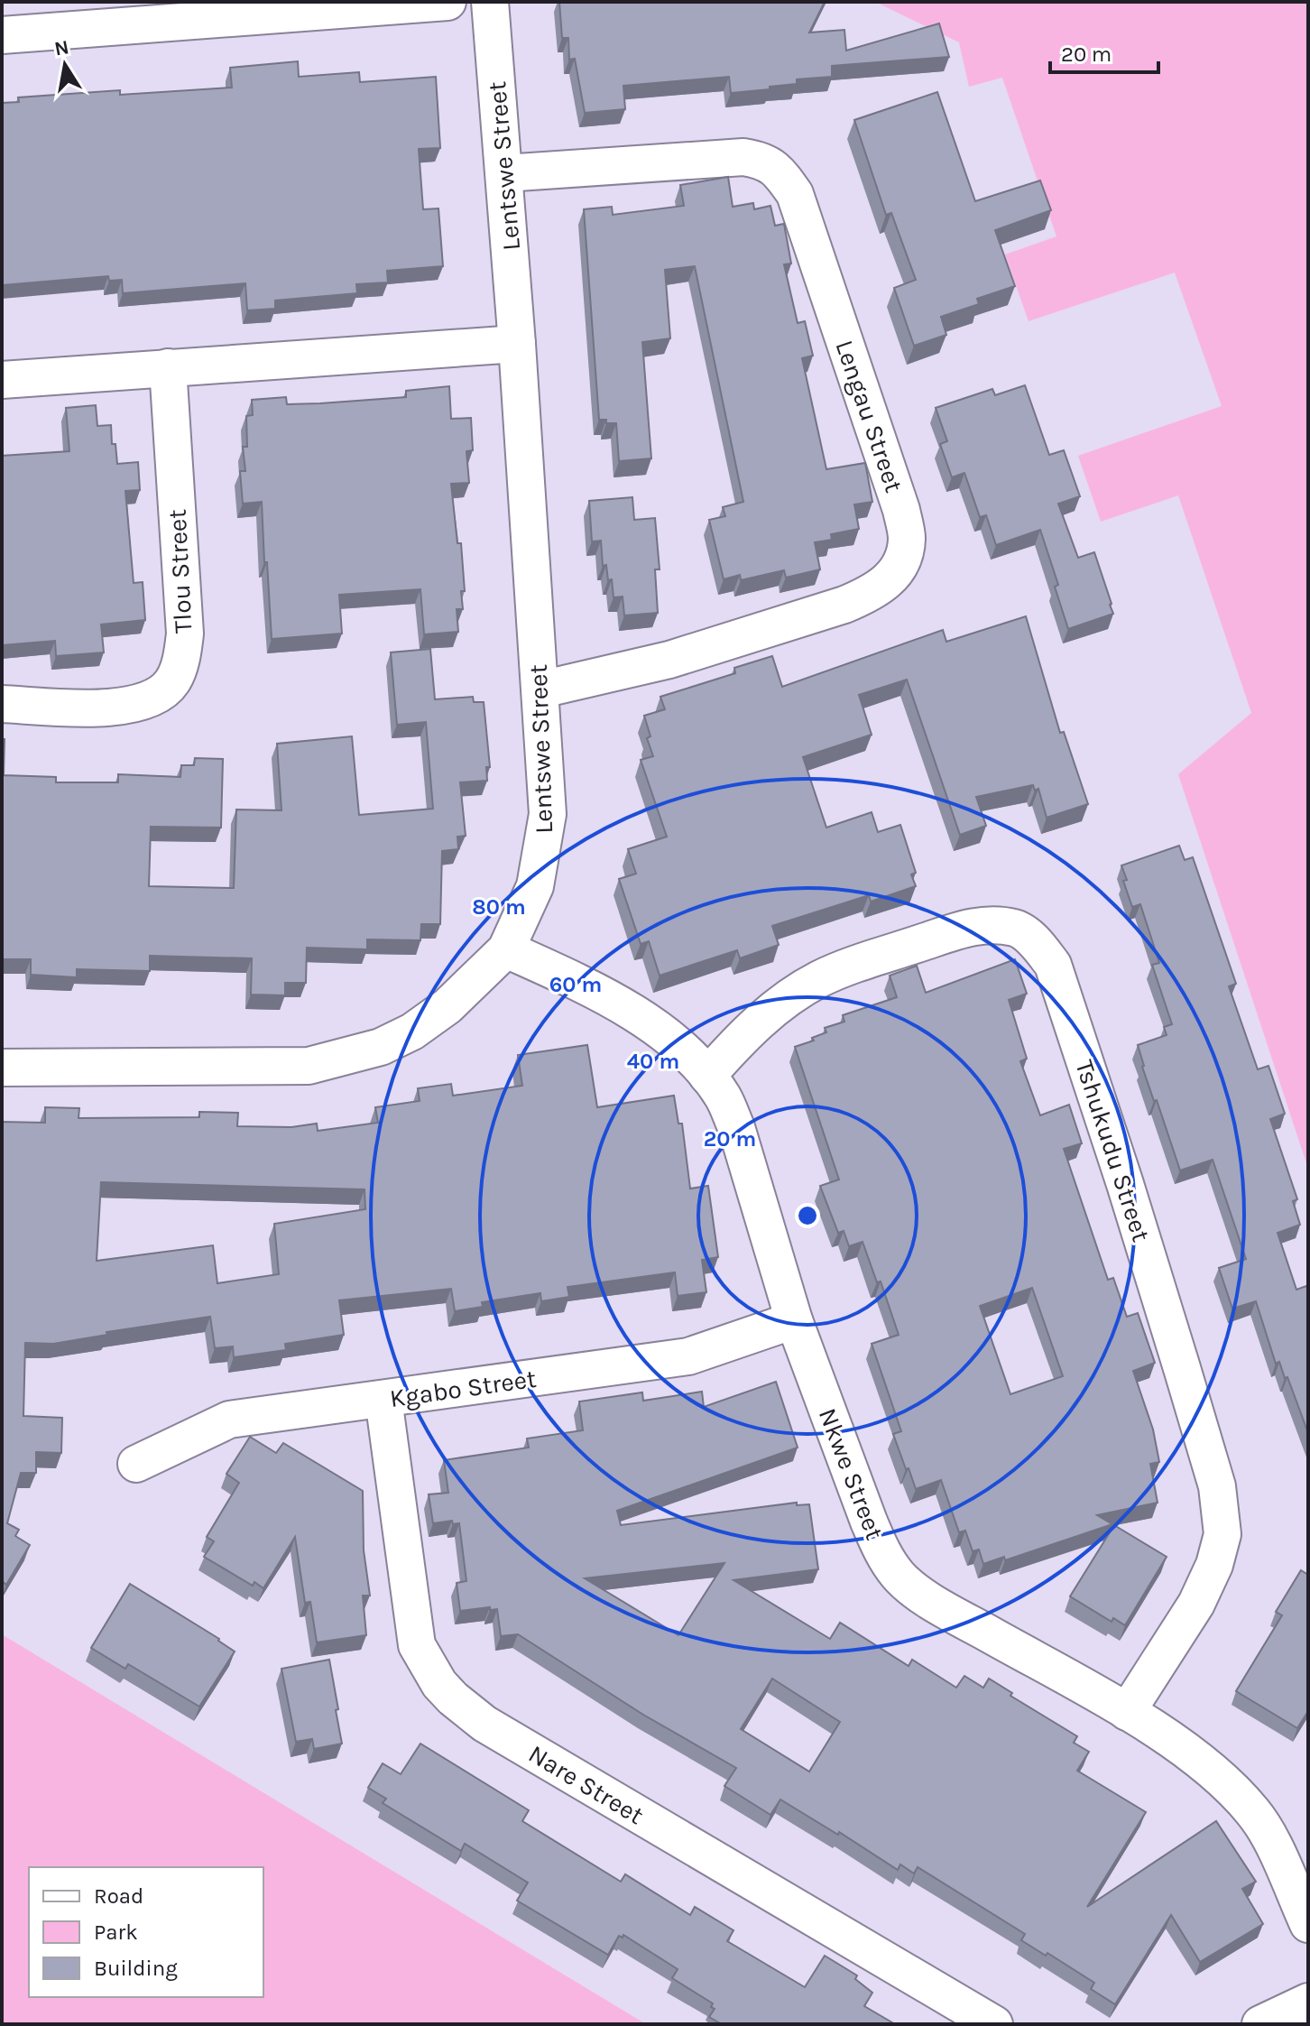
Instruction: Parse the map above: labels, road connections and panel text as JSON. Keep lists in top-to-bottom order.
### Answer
{
  "streets": {
    "street": [
      "Lentswe Street",
      "Lengau Street",
      "Tlou Street",
      "Tshukudu Street",
      "Kgabo Street",
      "Nkwe Street",
      "Nare Street"
    ]
  },
  "crossings": [
    ["Lentswe Street", "Lengau Street"],
    ["Lentswe Street", "Nkwe Street"],
    ["Tshukudu Street", "Nkwe Street"],
    ["Kgabo Street", "Nkwe Street"],
    ["Kgabo Street", "Nare Street"]
  ],
  "legend": ["Road", "Park", "Building"],
  "scale_bar": "20 m",
  "north": "top",
  "rings": [
    "80 m",
    "60 m",
    "40 m",
    "20 m"
  ]
}
